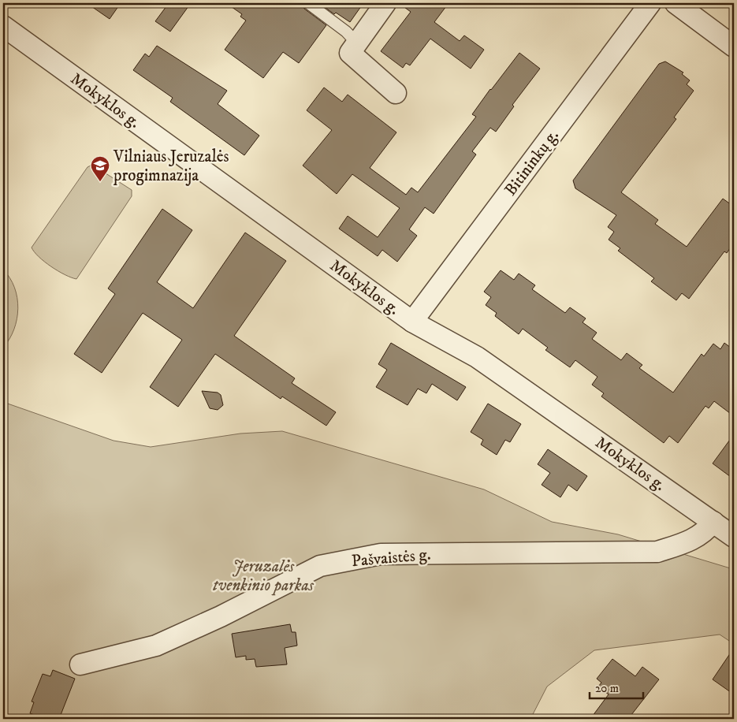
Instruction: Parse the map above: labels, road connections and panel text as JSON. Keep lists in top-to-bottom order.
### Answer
{
  "streets": {
    "street": ["Mokyklos g.", "Bitininkų g.", "Pašvaistės g."]
  },
  "crossings": [
    ["Mokyklos g.", "Bitininkų g."],
    ["Mokyklos g.", "Pašvaistės g."]
  ],
  "parks": ["Jeruzalės tvenkinio parkas"],
  "places": {
    "school or university": ["Vilniaus Jeruzalės progimnazija"]
  },
  "scale_bar": "20 m"
}
